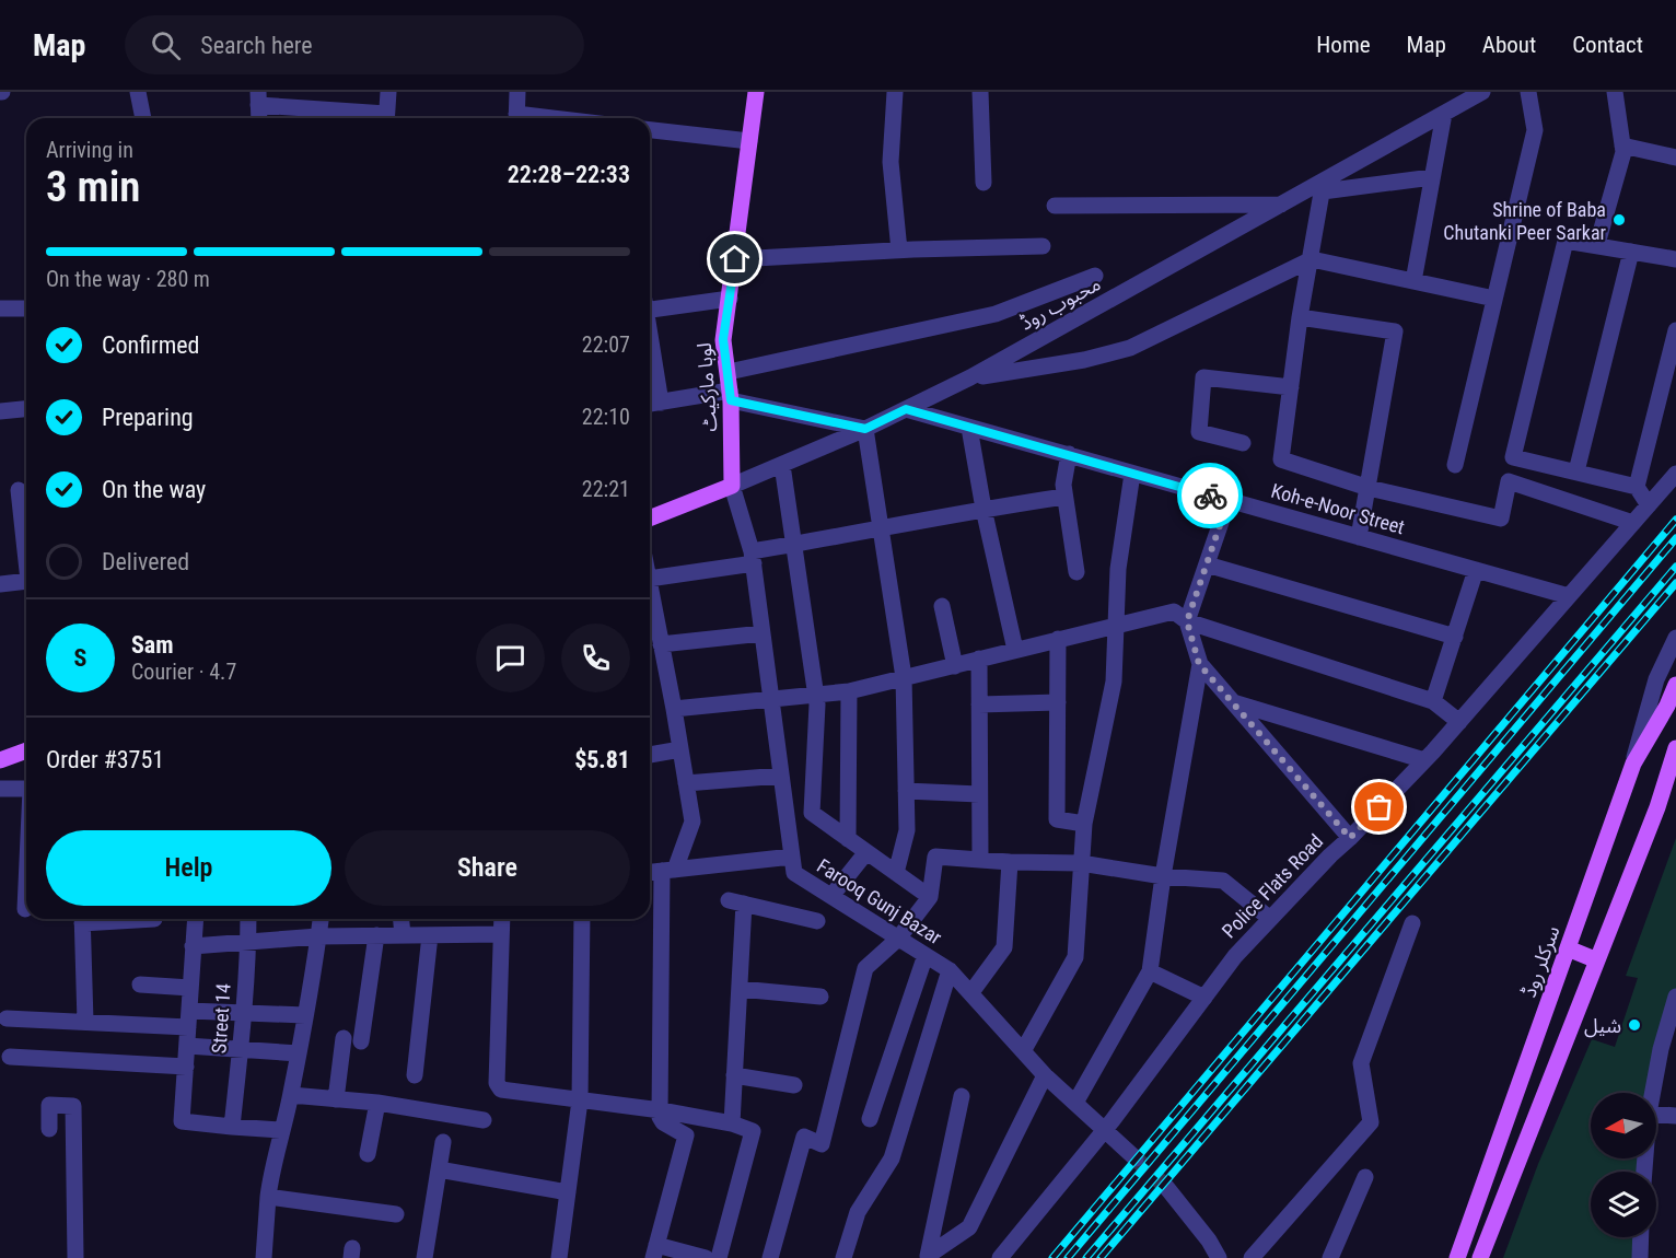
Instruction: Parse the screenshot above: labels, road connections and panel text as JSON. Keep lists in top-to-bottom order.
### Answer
{
  "streets": {
    "main road": ["محبوب روڈ", "لوہا مارکیٹ", "سرکلر روڈ"],
    "street": [
      "Koh-e-Noor Street",
      "Police Flats Road",
      "Farooq Gunj Bazar",
      "Street 14"
    ]
  },
  "crossings": [
    ["محبوب روڈ", "لوہا مارکیٹ"],
    ["محبوب روڈ", "Koh-e-Noor Street"],
    ["محبوب روڈ", "Farooq Gunj Bazar"],
    ["لوہا مارکیٹ", "Farooq Gunj Bazar"],
    ["Koh-e-Noor Street", "Police Flats Road"],
    ["Police Flats Road", "Farooq Gunj Bazar"]
  ],
  "places": ["Shrine of Baba Chutanki Peer Sarkar", "شیل"],
  "north": "left",
  "page": {
    "header": "Map",
    "search": "Search here",
    "nav": [
      "Home",
      "Map",
      "About",
      "Contact"
    ],
    "heading": ["3 min", "Arriving in", "22:28–22:33"],
    "panel": [
      "Sam",
      "Courier · 4.7",
      "Order #3751",
      "$5.81"
    ],
    "bar": "On the way · 280 m",
    "list": [
      ["Confirmed", "22:07"],
      ["Preparing", "22:10"],
      ["On the way", "22:21"],
      "Delivered"
    ],
    "round": "S",
    "buttons": ["Help", "Share"]
  }
}
